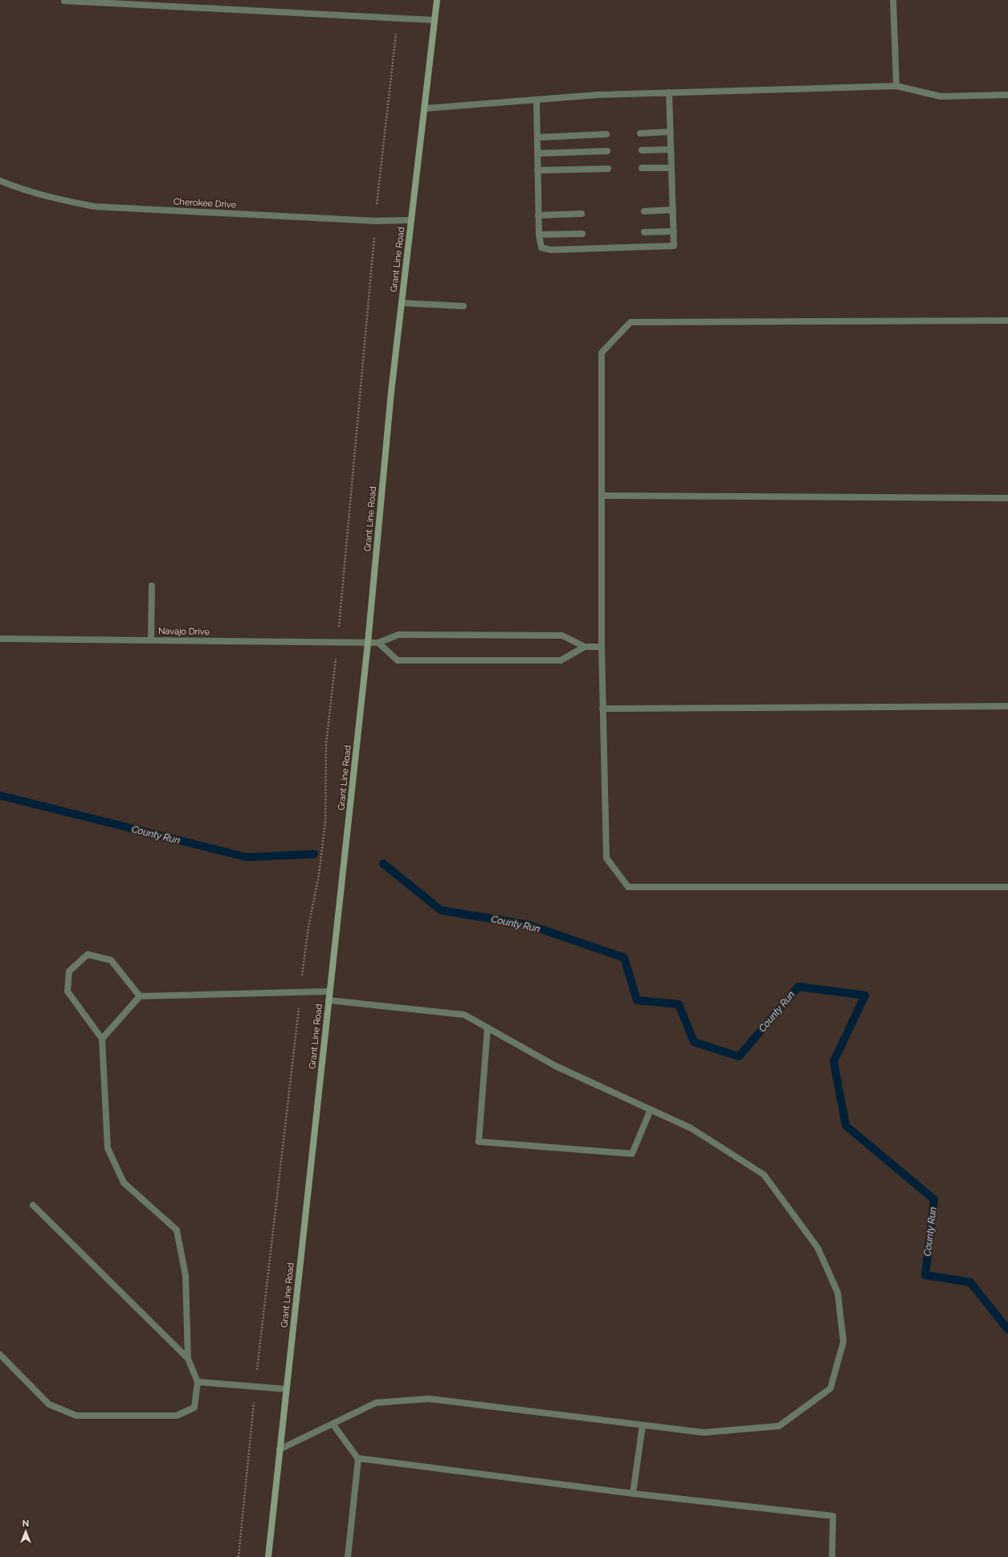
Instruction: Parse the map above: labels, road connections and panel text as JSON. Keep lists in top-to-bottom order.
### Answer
{
  "streets": {
    "main road": ["Grant Line Road"],
    "street": ["Cherokee Drive", "Navajo Drive"]
  },
  "crossings": [
    ["Cherokee Drive", "Grant Line Road"],
    ["Grant Line Road", "Navajo Drive"]
  ],
  "water": ["County Run"],
  "north": "top"
}
